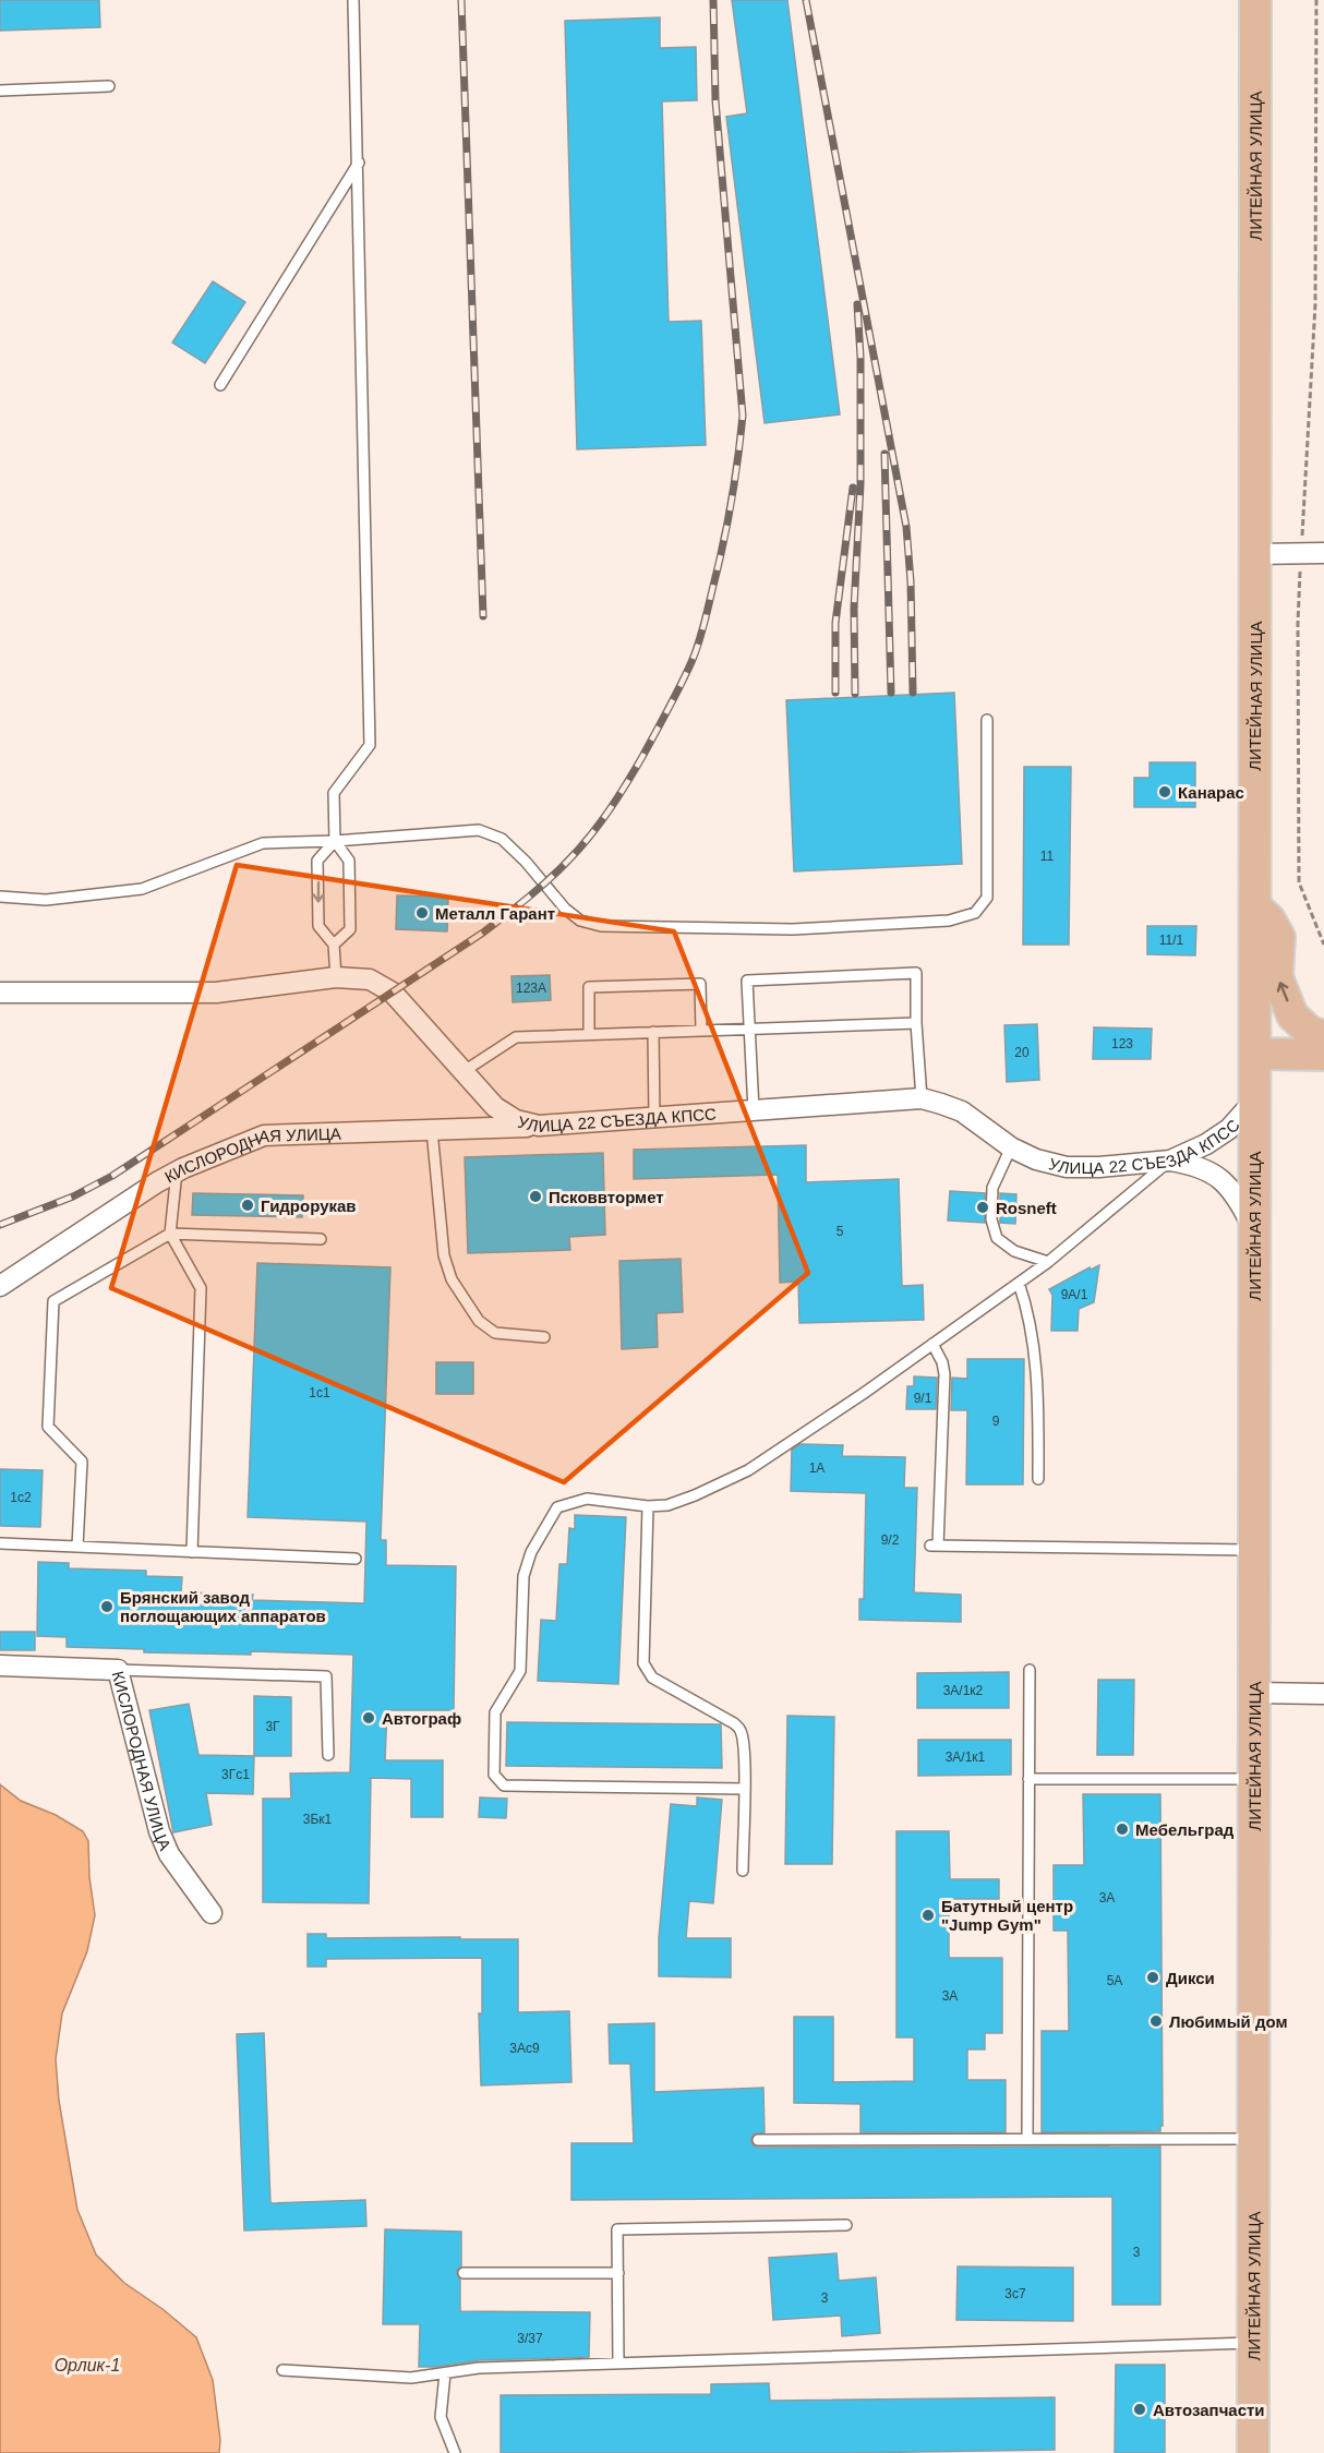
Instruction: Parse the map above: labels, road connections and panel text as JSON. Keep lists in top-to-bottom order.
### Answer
{
  "streets": {
    "main road": ["ЛИТЕЙНАЯ УЛИЦА"],
    "street": ["УЛИЦА 22 СЪЕЗДА КПСС", "КИСЛОРОДНАЯ УЛИЦА"]
  },
  "crossings": [
    ["ЛИТЕЙНАЯ УЛИЦА", "УЛИЦА 22 СЪЕЗДА КПСС"],
    ["УЛИЦА 22 СЪЕЗДА КПСС", "КИСЛОРОДНАЯ УЛИЦА"]
  ],
  "water": ["Орлик-1"],
  "places": [
    "Канарас",
    "Металл Гарант",
    "Псковвтормет",
    "Гидрорукав",
    "Rosneft",
    "Брянский завод поглощающих аппаратов",
    "Автограф",
    "Мебельград",
    "Батутный центр \"Jump Gym\"",
    "Дикси",
    "Любимый дом",
    "Автозапчасти"
  ],
  "house_numbers": [
    "11",
    "11/1",
    "123А",
    "123",
    "20",
    "5",
    "9А/1",
    "1с1",
    "9/1",
    "9",
    "1А",
    "1с2",
    "9/2",
    "3А/1к2",
    "3Г",
    "3А/1к1",
    "3Гс1",
    "3Бк1",
    "3А",
    "5А",
    "3А",
    "3Ас9",
    "3",
    "3с7",
    "3",
    "3/37"
  ]
}
